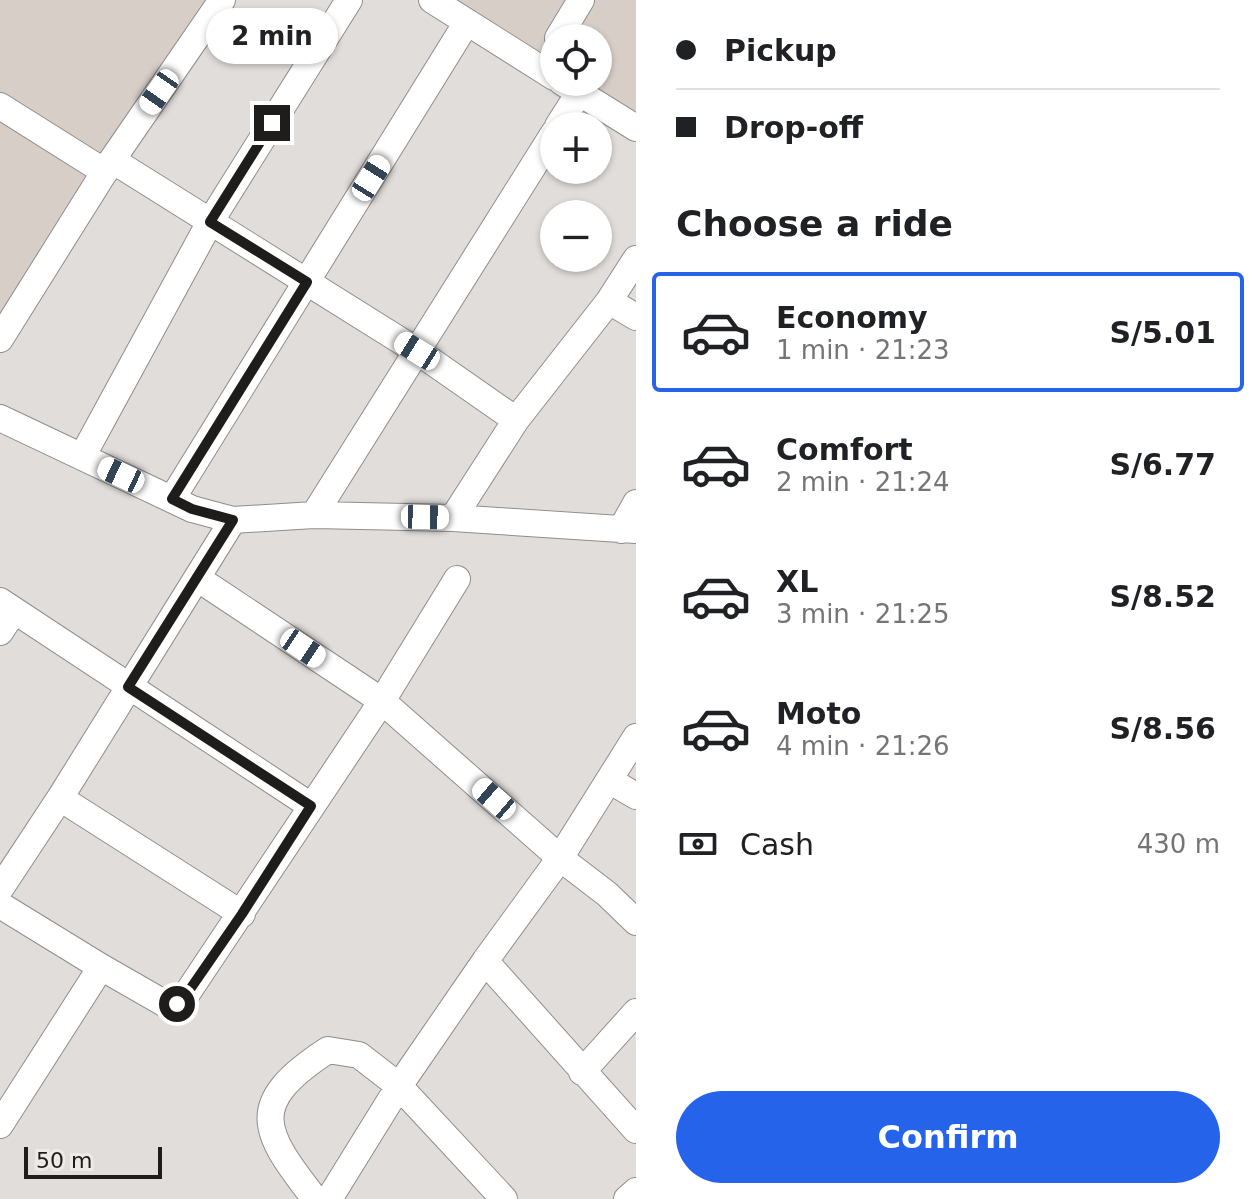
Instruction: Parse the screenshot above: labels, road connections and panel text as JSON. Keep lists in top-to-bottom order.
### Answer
{
  "scale_bar": "50 m",
  "page": {
    "banner": ["Pickup", "Drop-off"],
    "bubble": "2 min",
    "map_buttons": ["+", "−"],
    "heading": "Choose a ride",
    "list": [
      {
        "name": "Economy",
        "note": "1 min · 21:23",
        "value": "S/5.01"
      },
      {
        "name": "Comfort",
        "note": "2 min · 21:24",
        "value": "S/6.77"
      },
      {
        "name": "XL",
        "note": "3 min · 21:25",
        "value": "S/8.52"
      },
      {
        "name": "Moto",
        "note": "4 min · 21:26",
        "value": "S/8.56"
      }
    ],
    "pay": ["Cash", "430 m"],
    "buttons": "Confirm",
    "scale": "50 m"
  }
}
